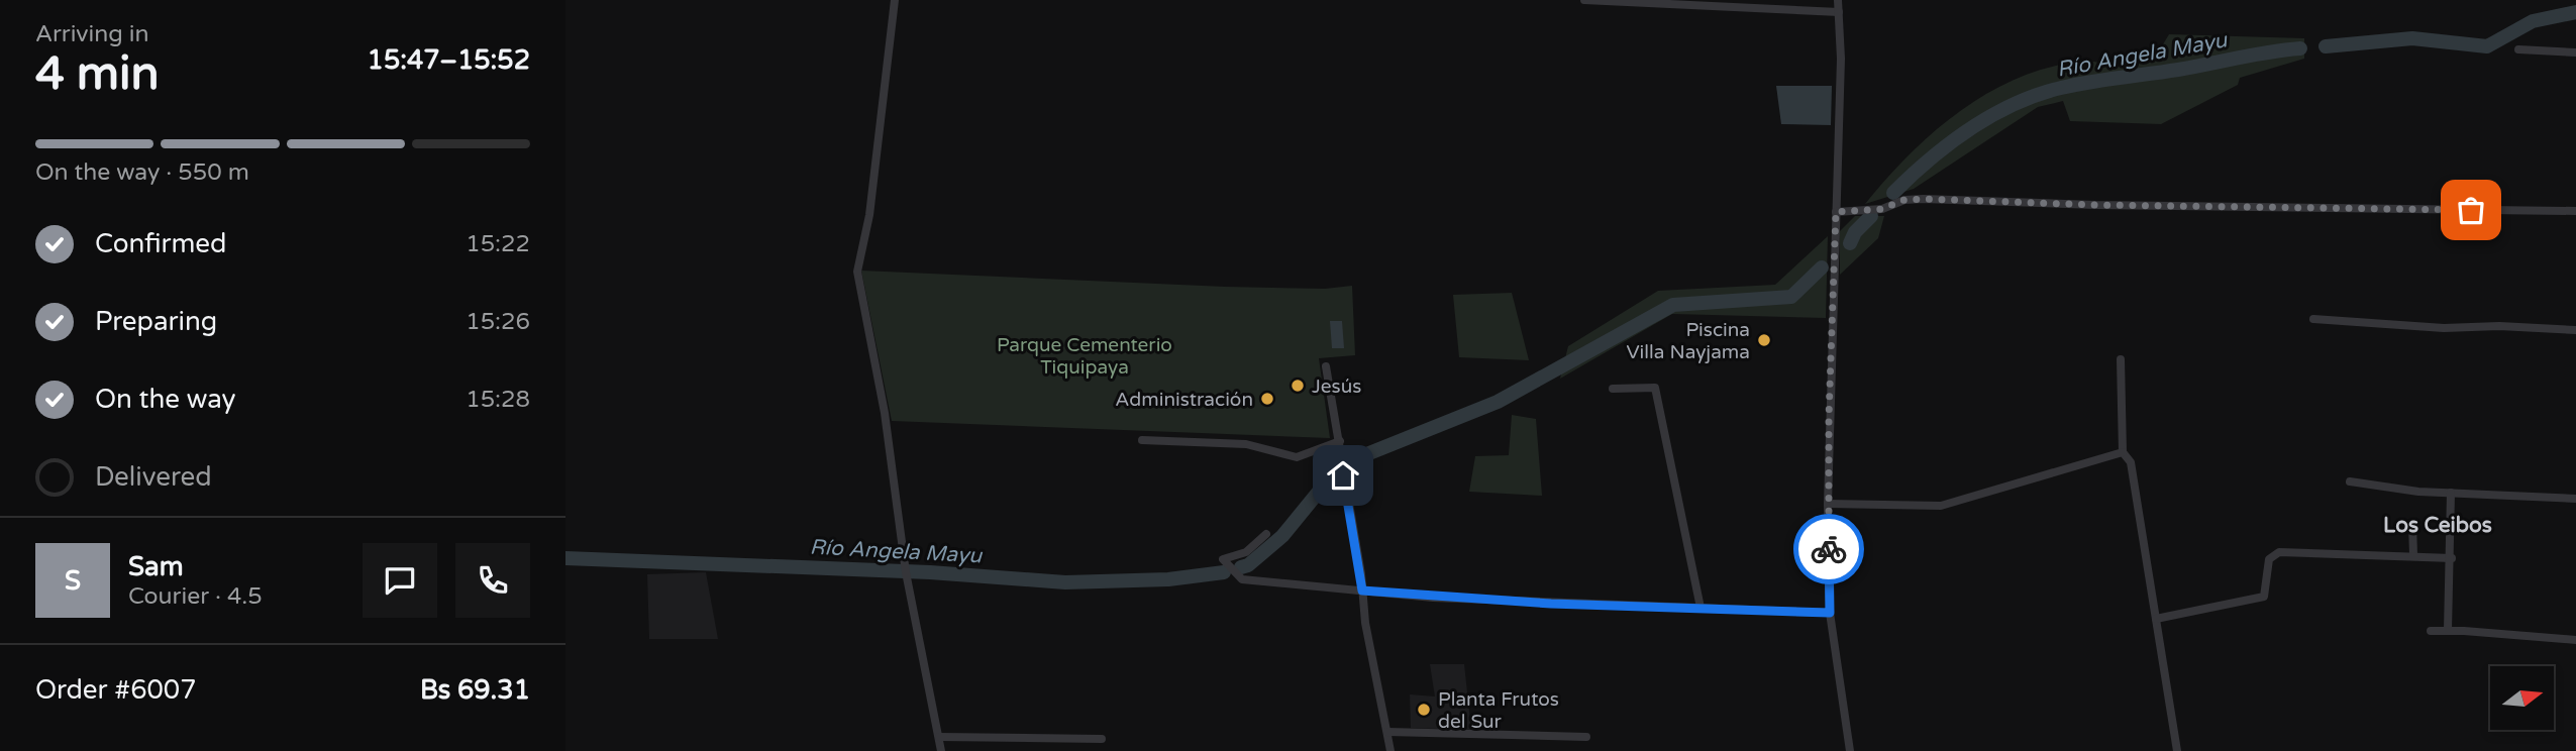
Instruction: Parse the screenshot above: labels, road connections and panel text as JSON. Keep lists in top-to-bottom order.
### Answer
{
  "districts": ["Los Ceibos"],
  "water": ["Río Angela Mayu"],
  "parks": ["Parque Cementerio Tiquipaya"],
  "places": [
    "Piscina Villa Nayjama",
    "Jesús",
    "Administración",
    "Planta Frutos del Sur"
  ],
  "north": "right",
  "page": {
    "heading": ["4 min", "Arriving in", "15:47–15:52"],
    "panel": [
      "Sam",
      "Courier · 4.5",
      "Order #6007",
      "Bs 69.31"
    ],
    "bar": "On the way · 550 m",
    "list": [
      ["Confirmed", "15:22"],
      ["Preparing", "15:26"],
      ["On the way", "15:28"],
      "Delivered"
    ],
    "round": "S"
  }
}
